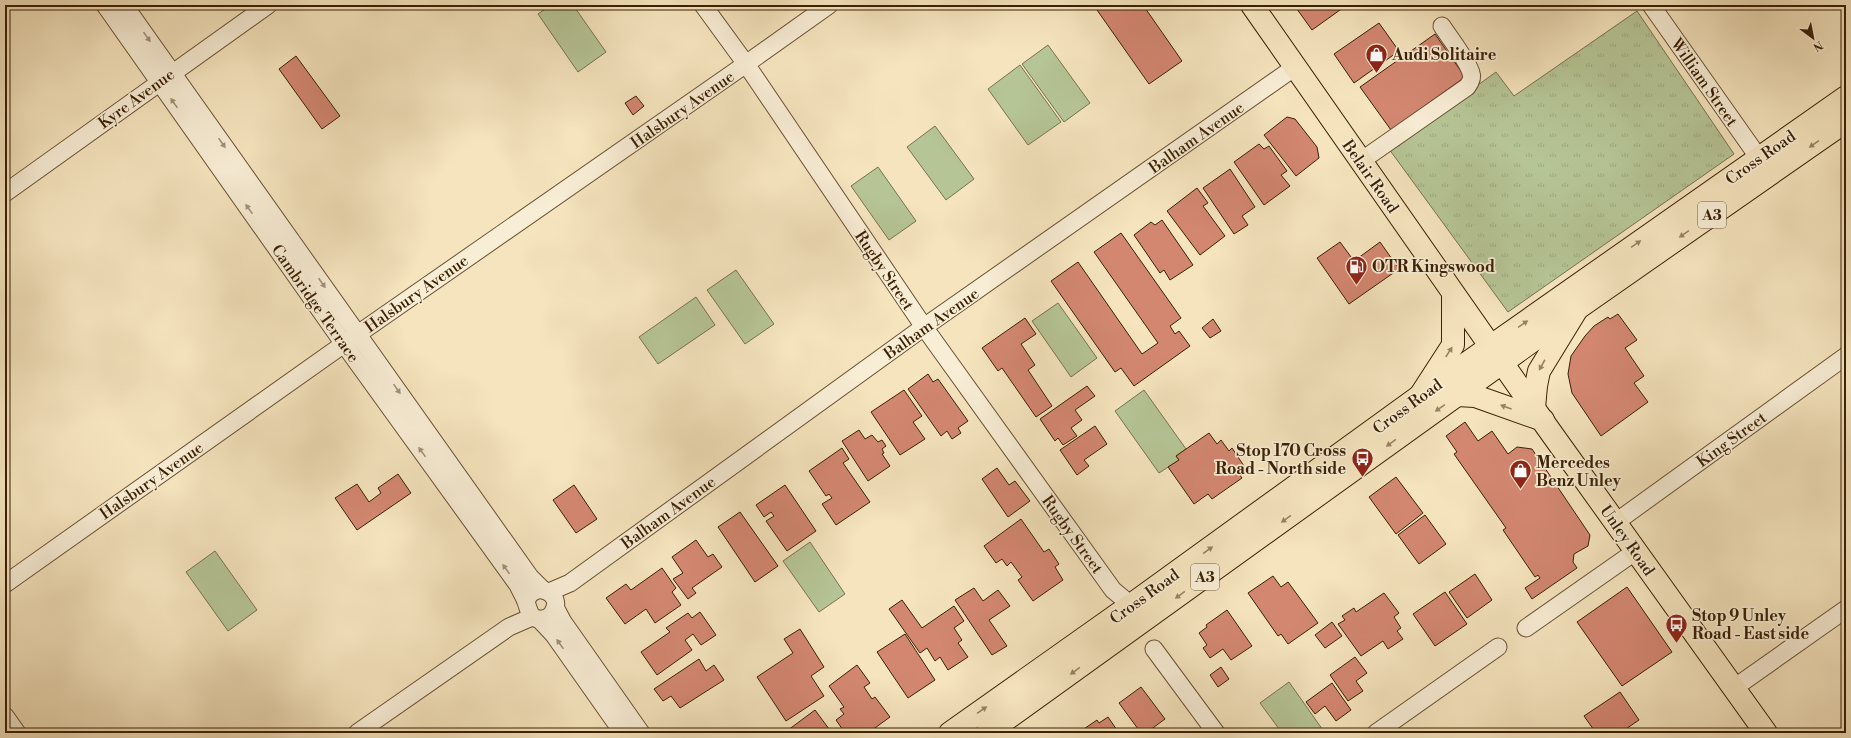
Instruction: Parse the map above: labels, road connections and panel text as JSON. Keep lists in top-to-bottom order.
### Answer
{
  "streets": {
    "main road": [
      "Cross Road",
      "Belair Road",
      "A3",
      "Unley Road"
    ],
    "street": [
      "William Street",
      "Kyre Avenue",
      "Halsbury Avenue",
      "Balham Avenue",
      "Rugby Street",
      "Cambridge Terrace",
      "King Street"
    ]
  },
  "crossings": [
    ["William Street", "Cross Road"],
    ["Kyre Avenue", "Cambridge Terrace"],
    ["Halsbury Avenue", "Rugby Street"],
    ["Halsbury Avenue", "Cambridge Terrace"],
    ["Balham Avenue", "Belair Road"],
    ["Balham Avenue", "Rugby Street"],
    ["Balham Avenue", "Cambridge Terrace"],
    ["Cross Road", "Belair Road"],
    ["Cross Road", "Rugby Street"],
    ["Cross Road", "Unley Road"],
    ["Belair Road", "Unley Road"],
    ["King Street", "Unley Road"]
  ],
  "places": {
    "shop": ["Audi Solitaire", "Mercedes Benz Unley"],
    "fuel station": ["OTR Kingswood"],
    "bus stop": ["Stop 170 Cross Road - North side", "Stop 9 Unley Road - East side"]
  },
  "north": "bottom right"
}
